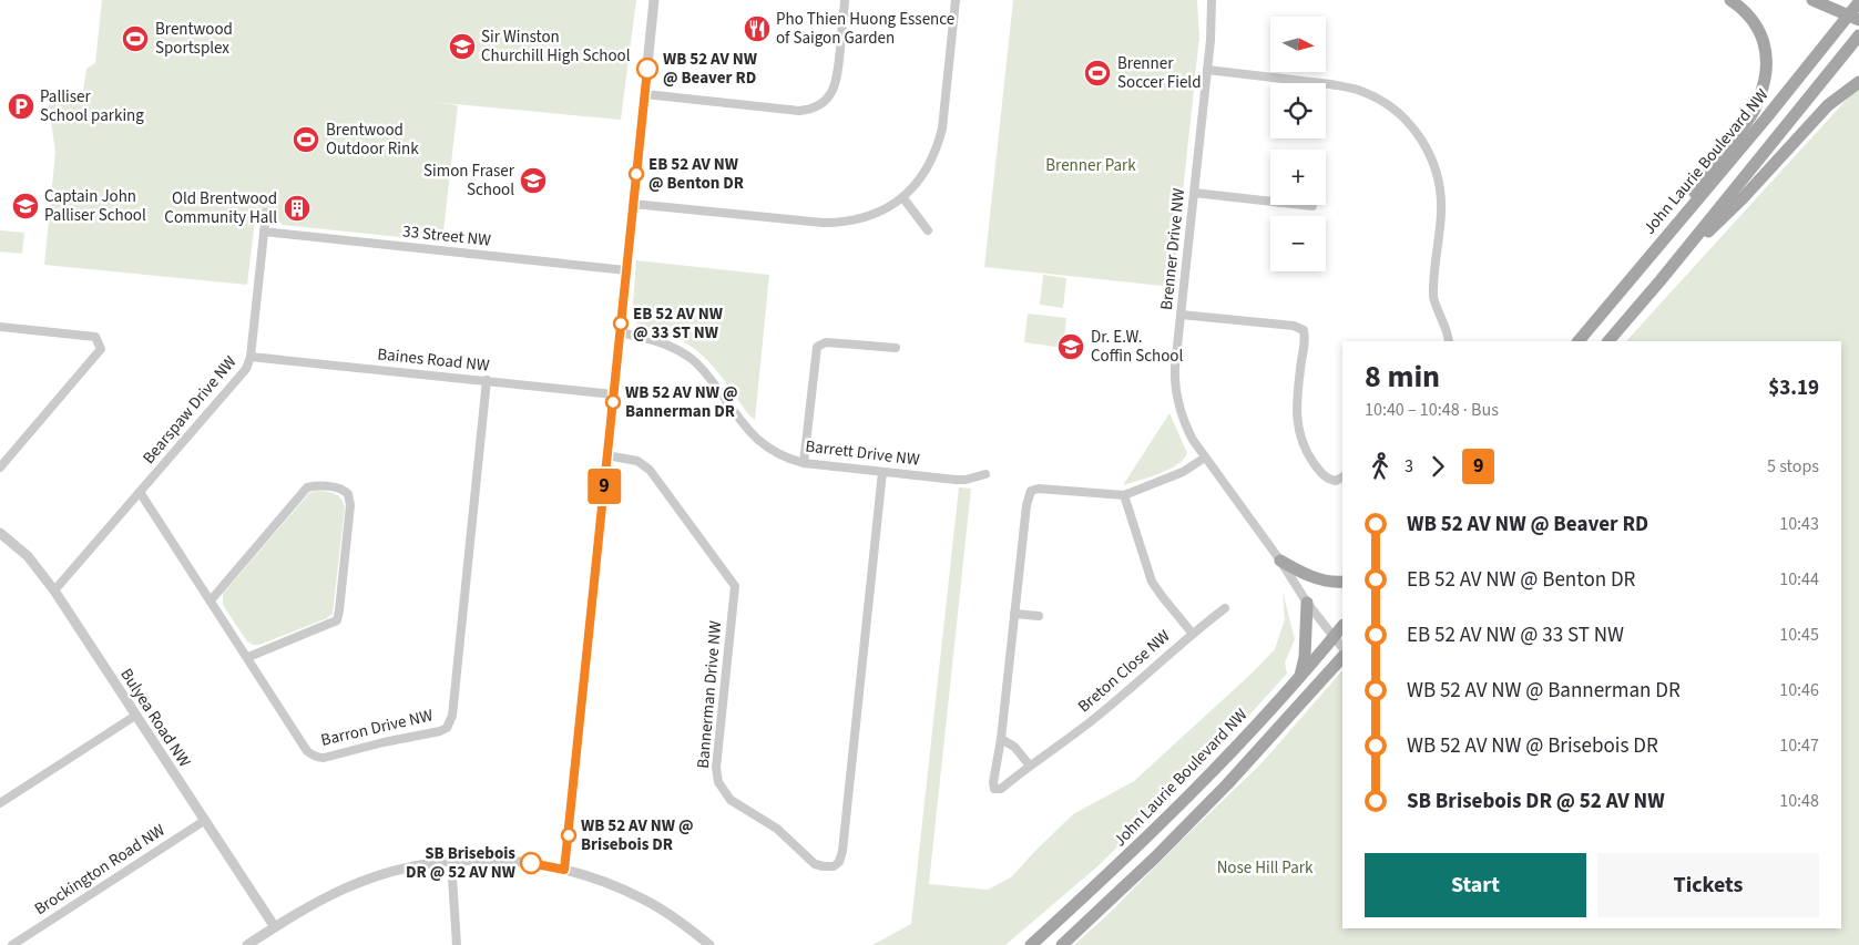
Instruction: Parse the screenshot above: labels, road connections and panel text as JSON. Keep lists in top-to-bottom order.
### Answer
{
  "streets": {
    "main road": ["John Laurie Boulevard NW"],
    "street": [
      "33 Street NW",
      "Brenner Drive NW",
      "Baines Road NW",
      "Bearspaw Drive NW",
      "Barrett Drive NW",
      "Breton Close NW",
      "Bannerman Drive NW",
      "Bulyea Road NW",
      "Barron Drive NW",
      "Brockington Road NW"
    ]
  },
  "crossings": [
    ["John Laurie Boulevard NW", "Brenner Drive NW"],
    ["33 Street NW", "Bearspaw Drive NW"],
    ["Brenner Drive NW", "Breton Close NW"],
    ["Baines Road NW", "Bearspaw Drive NW"],
    ["Baines Road NW", "Barron Drive NW"],
    ["Bearspaw Drive NW", "Bulyea Road NW"],
    ["Bearspaw Drive NW", "Barron Drive NW"],
    ["Barrett Drive NW", "Bannerman Drive NW"],
    ["Bulyea Road NW", "Brockington Road NW"]
  ],
  "parks": ["Brenner Park", "Nose Hill Park"],
  "places": {
    "restaurant": ["Pho Thien Huong Essence of Saigon Garden"],
    "sports": ["Brentwood Sportsplex", "Brenner Soccer Field", "Brentwood Outdoor Rink"],
    "school or university": [
      "Sir Winston Churchill High School",
      "Simon Fraser School",
      "Captain John Palliser School",
      "Dr. E.W. Coffin School"
    ],
    "other": [
      "WB 52 AV NW @ Beaver RD",
      "EB 52 AV NW @ Benton DR",
      "EB 52 AV NW @ 33 ST NW",
      "WB 52 AV NW @ Bannerman DR",
      "WB 52 AV NW @ Brisebois DR",
      "SB Brisebois DR @ 52 AV NW"
    ],
    "parking": ["Palliser School parking"],
    "building": ["Old Brentwood Community Hall"]
  },
  "lines": ["bus line 9"],
  "north": "right",
  "page": {
    "on_map": "9",
    "map_buttons": ["+", "−"],
    "heading": ["8 min", "10:40 – 10:48 · Bus", "$3.19"],
    "legs": ["3", "9", "5 stops"],
    "list": [
      {
        "name": "WB 52 AV NW @ Beaver RD",
        "value": "10:43"
      },
      {
        "name": "EB 52 AV NW @ Benton DR",
        "value": "10:44"
      },
      {
        "name": "EB 52 AV NW @ 33 ST NW",
        "value": "10:45"
      },
      {
        "name": "WB 52 AV NW @ Bannerman DR",
        "value": "10:46"
      },
      {
        "name": "WB 52 AV NW @ Brisebois DR",
        "value": "10:47"
      },
      {
        "name": "SB Brisebois DR @ 52 AV NW",
        "value": "10:48"
      }
    ],
    "buttons": ["Start", "Tickets"]
  }
}
